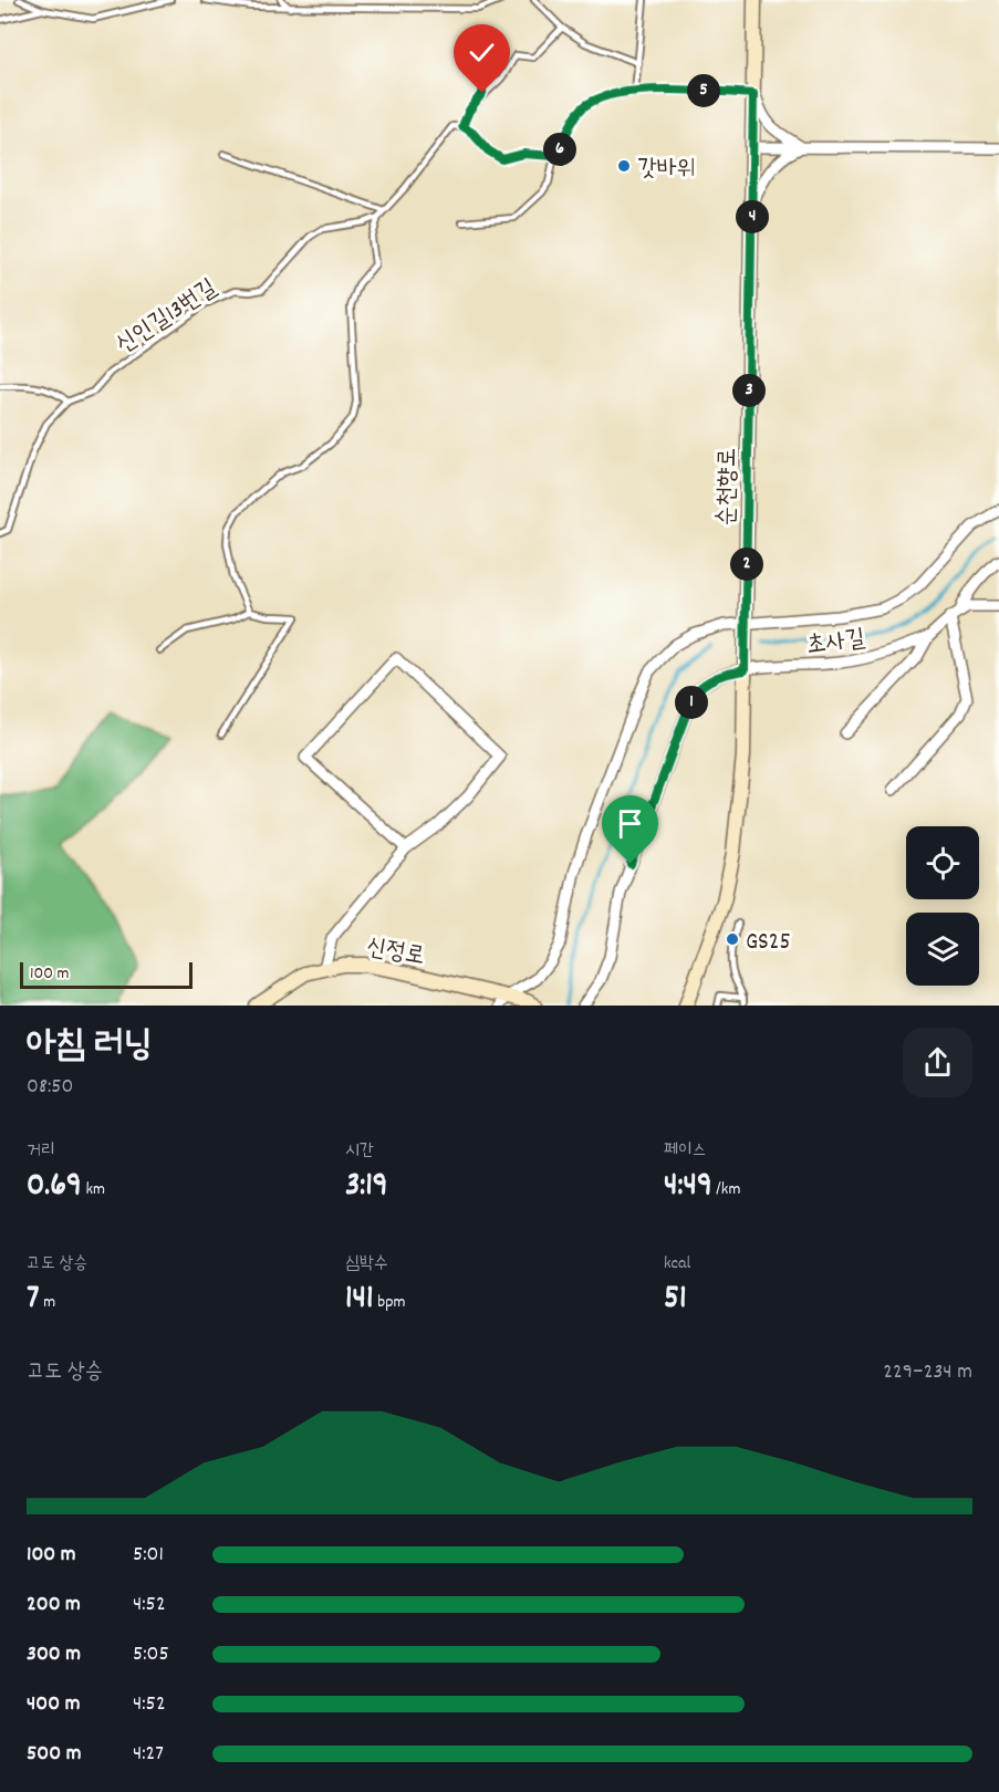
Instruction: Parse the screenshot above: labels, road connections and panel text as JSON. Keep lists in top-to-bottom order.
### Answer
{
  "streets": {
    "main road": ["순천향로", "신정로"],
    "street": ["초사길"],
    "lane": ["신인길13번길"]
  },
  "crossings": [
    ["순천향로", "초사길"]
  ],
  "places": ["갓바위", "GS25"],
  "scale_bar": "100 m",
  "page": {
    "pins": [
      "5",
      "6",
      "4",
      "3",
      "2",
      "1"
    ],
    "scale": "100 m",
    "heading": ["아침 러닝", "08:50"],
    "stats": [
      ["거리", "0.69 km"],
      ["시간", "3:19"],
      ["페이스", "4:49 /km"],
      ["고도 상승", "7 m"],
      ["심박수", "141 bpm"],
      ["kcal", "51"]
    ],
    "chart": ["고도 상승", "229–234 m"],
    "list": [
      {
        "name": "100 m",
        "note": "5:01"
      },
      {
        "name": "200 m",
        "note": "4:52"
      },
      {
        "name": "300 m",
        "note": "5:05"
      },
      {
        "name": "400 m",
        "note": "4:52"
      },
      {
        "name": "500 m",
        "note": "4:27"
      }
    ]
  }
}
